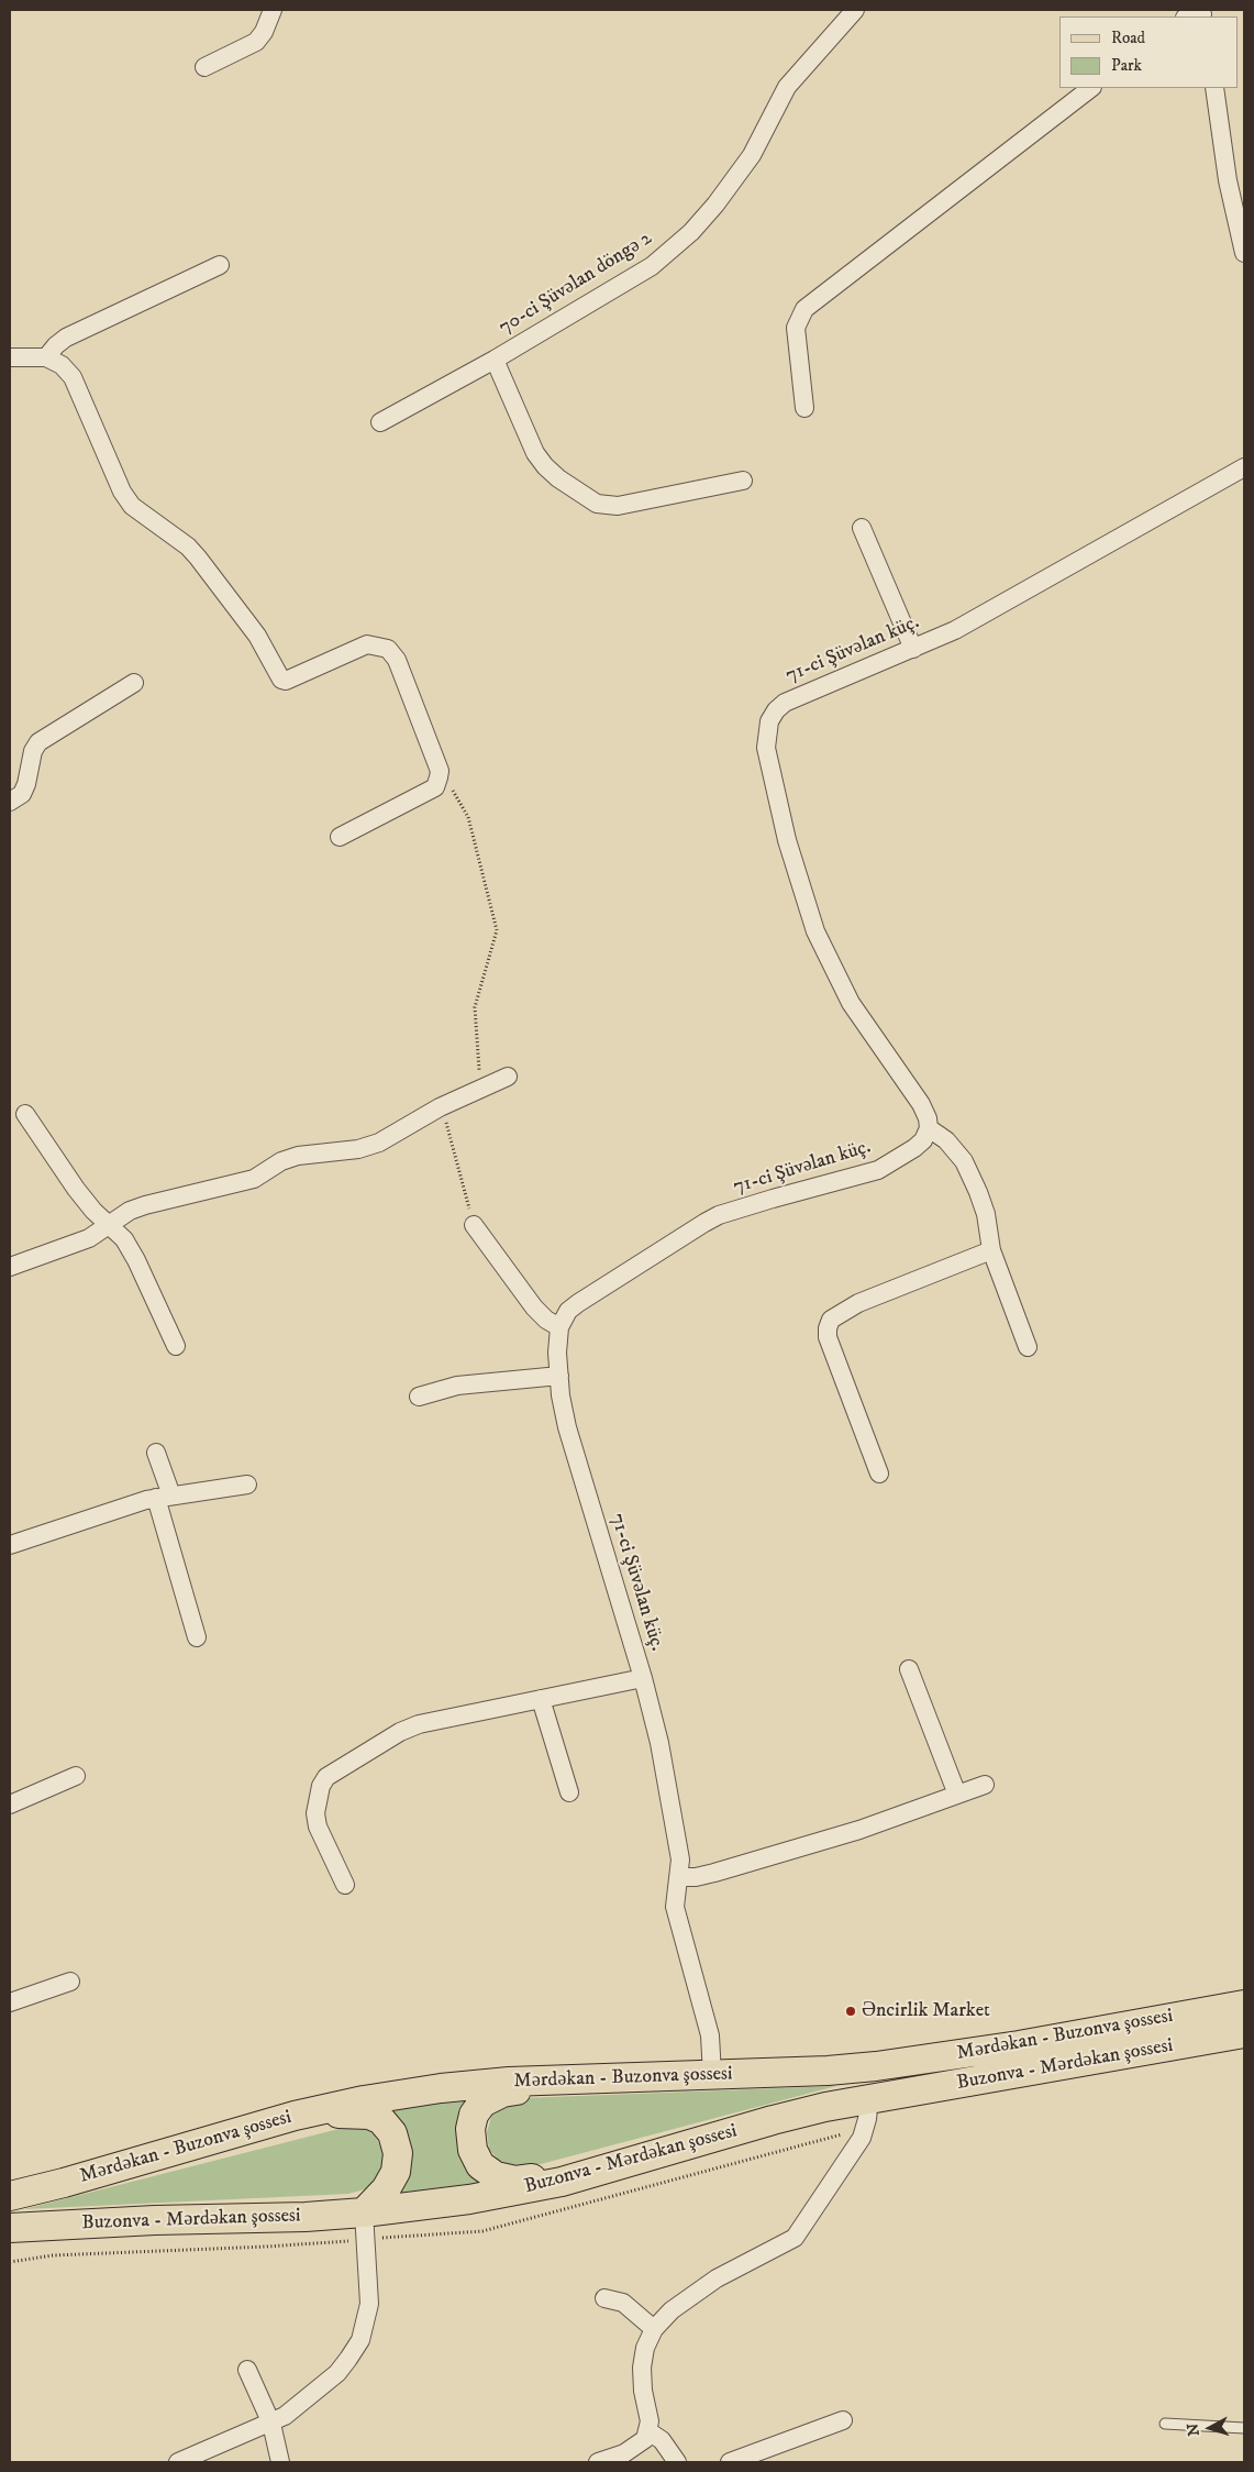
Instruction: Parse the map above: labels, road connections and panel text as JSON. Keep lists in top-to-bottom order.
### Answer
{
  "streets": {
    "main road": ["Mərdəkan - Buzonva şossesi", "Buzonva - Mərdəkan şossesi"],
    "street": ["70-ci Şüvəlan döngə 2", "71-ci Şüvəlan küç."]
  },
  "crossings": [
    ["71-ci Şüvəlan küç.", "Mərdəkan - Buzonva şossesi"]
  ],
  "places": ["Əncirlik Market"],
  "legend": ["Road", "Park"],
  "north": "left"
}
